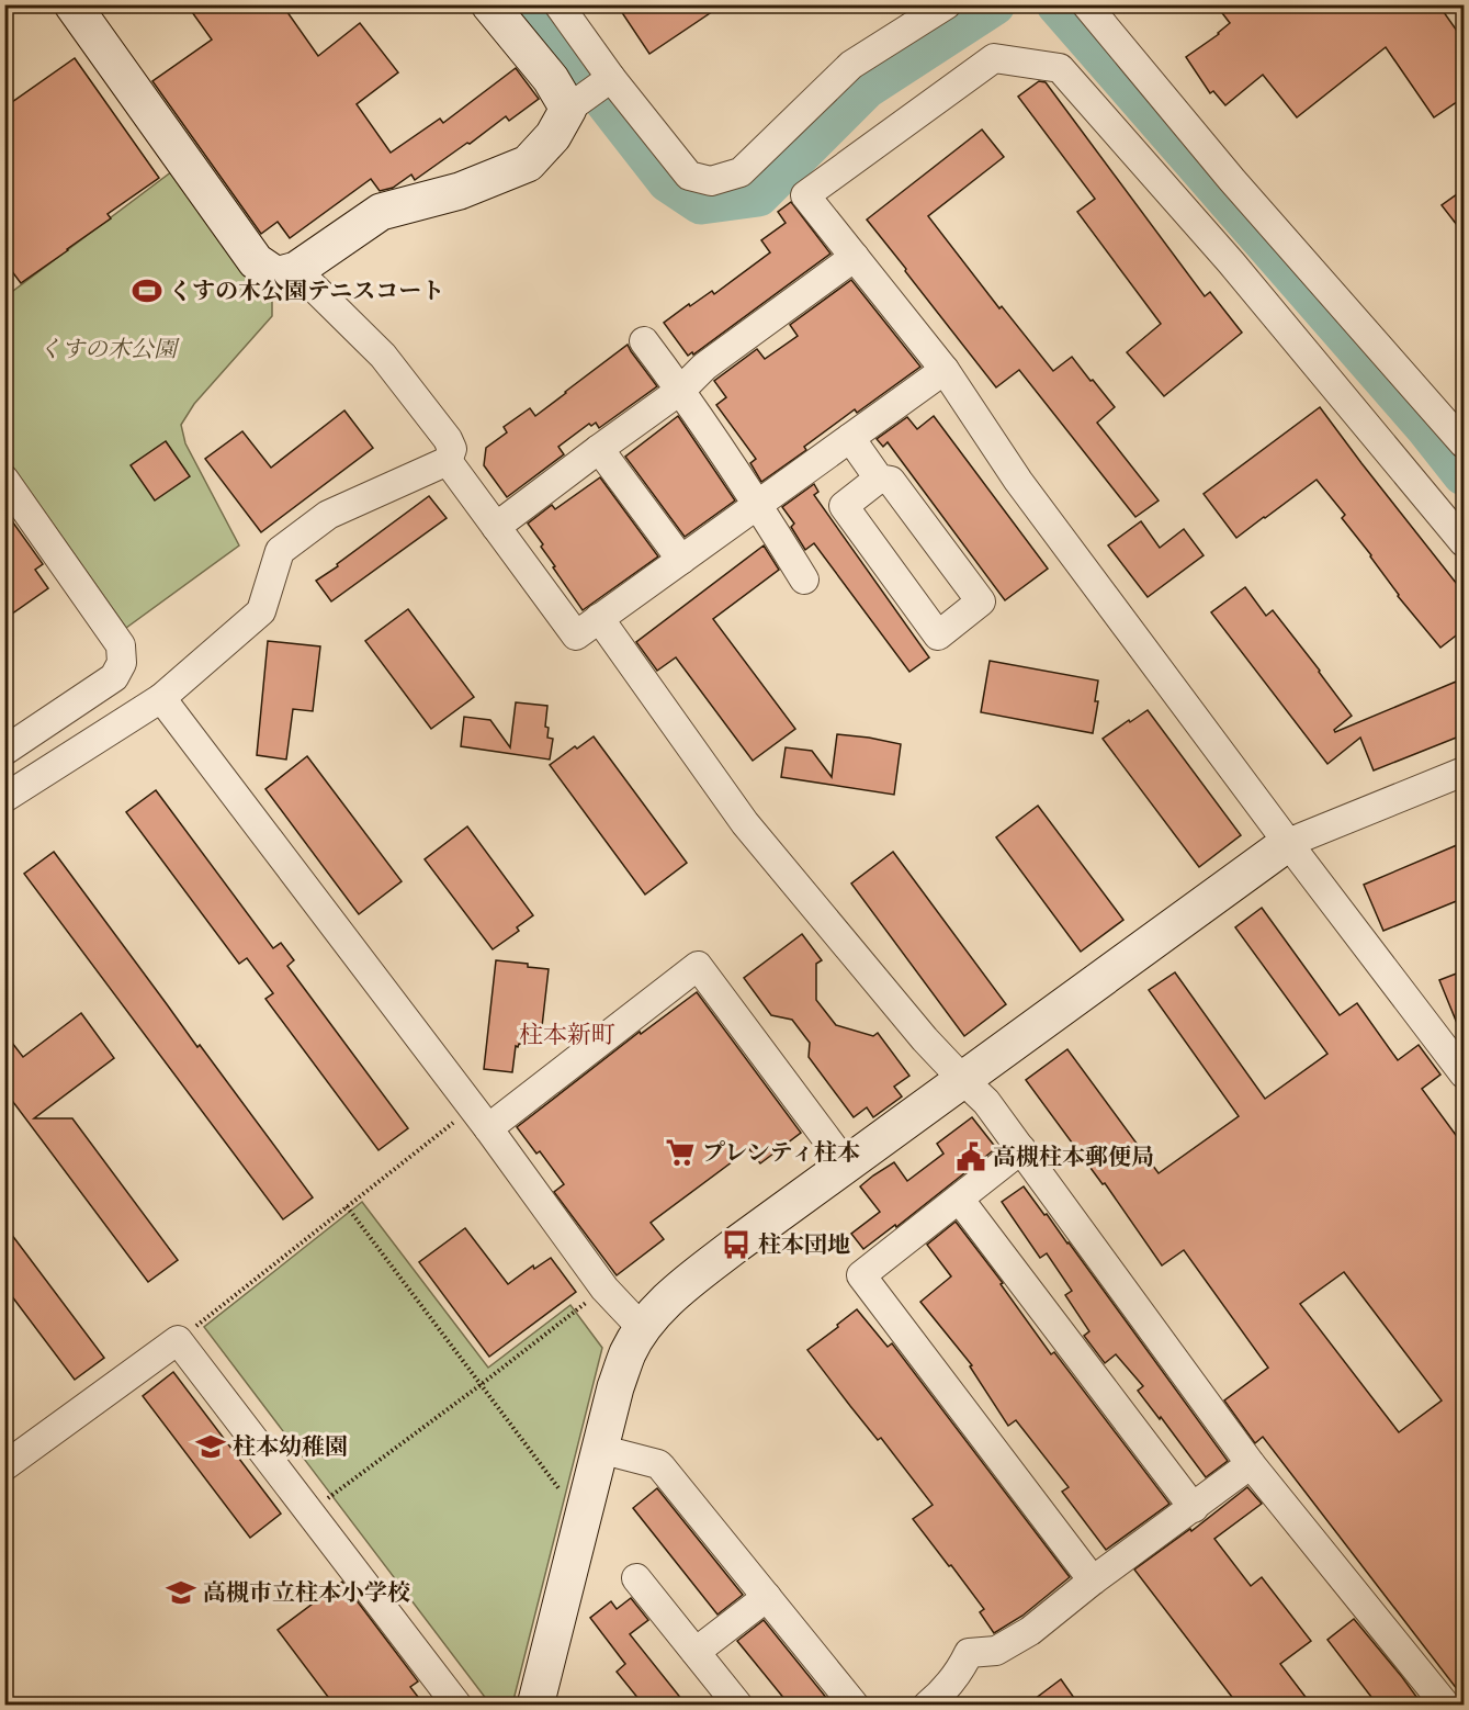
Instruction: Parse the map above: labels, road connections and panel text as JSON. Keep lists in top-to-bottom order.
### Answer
{
  "districts": ["柱本新町"],
  "parks": ["くすの木公園"],
  "places": {
    "sports": ["くすの木公園テニスコート"],
    "supermarket": ["プレンティ柱本"],
    "public building": ["高槻柱本郵便局"],
    "bus stop": ["柱本団地"],
    "school or university": ["柱本幼稚園", "高槻市立柱本小学校"]
  }
}
